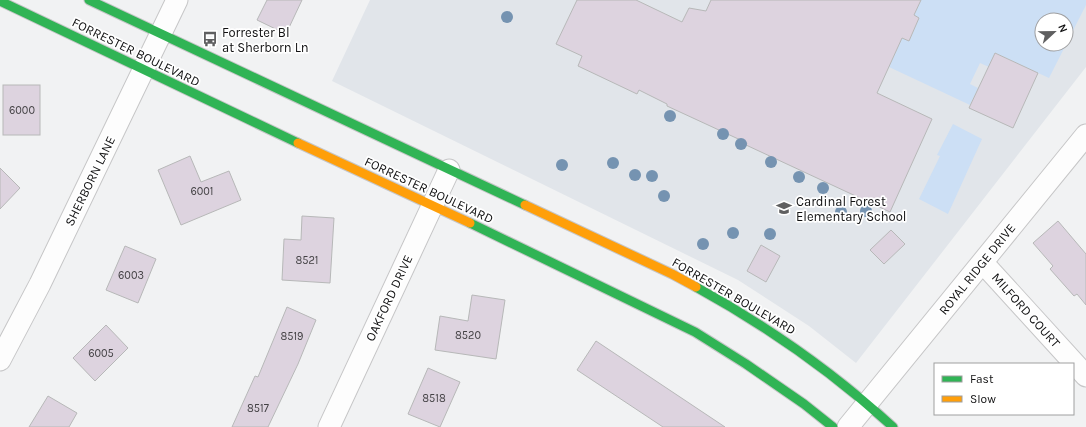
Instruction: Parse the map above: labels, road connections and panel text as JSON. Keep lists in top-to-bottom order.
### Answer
{
  "streets": {
    "street": [
      "FORRESTER BOULEVARD",
      "SHERBORN LANE",
      "ROYAL RIDGE DRIVE",
      "OAKFORD DRIVE",
      "MILFORD COURT"
    ]
  },
  "crossings": [
    ["FORRESTER BOULEVARD", "SHERBORN LANE"],
    ["FORRESTER BOULEVARD", "ROYAL RIDGE DRIVE"],
    ["FORRESTER BOULEVARD", "OAKFORD DRIVE"],
    ["ROYAL RIDGE DRIVE", "MILFORD COURT"]
  ],
  "places": {
    "bus stop": ["Forrester Bl at Sherborn Ln"],
    "school or university": ["Cardinal Forest Elementary School"]
  },
  "house_numbers": [
    "6000",
    "6001",
    "8521",
    "6003",
    "8520",
    "8519",
    "6005",
    "8518",
    "8517"
  ],
  "legend": ["Fast", "Slow"],
  "north": "right"
}
